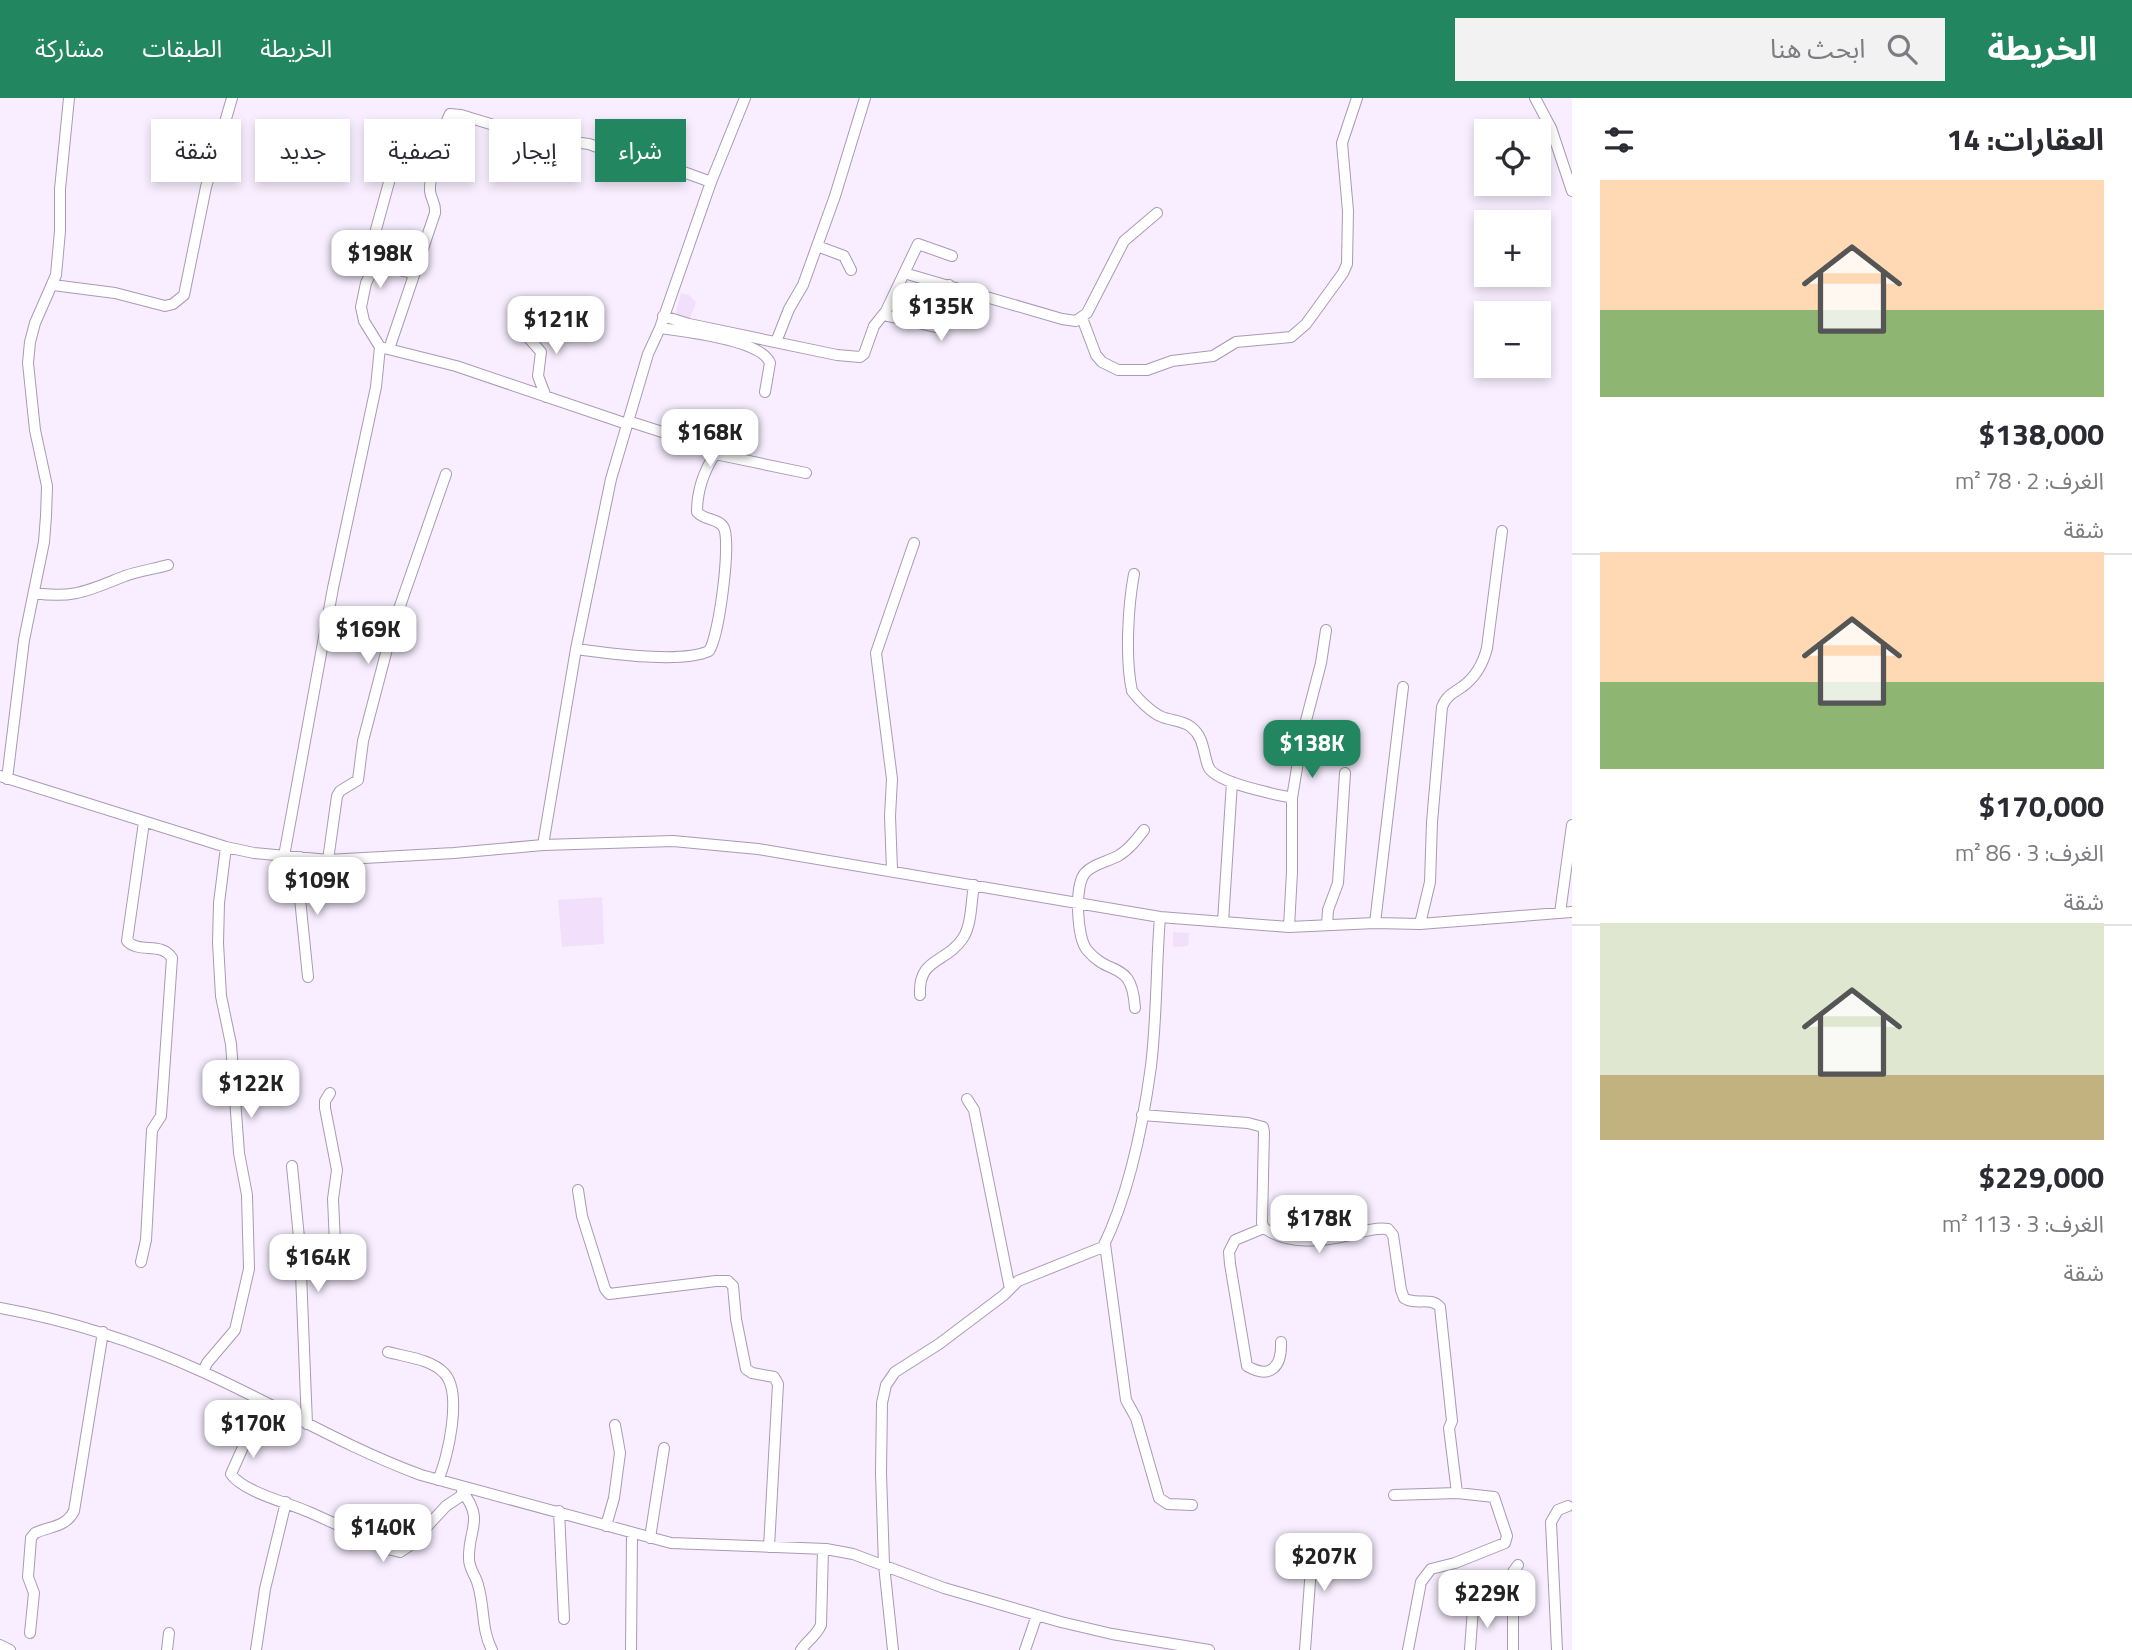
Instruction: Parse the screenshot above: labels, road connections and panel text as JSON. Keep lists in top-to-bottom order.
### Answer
{
  "page": {
    "header": "الخريطة",
    "search": "ابحث هنا",
    "nav": ["الخريطة", "الطبقات", "مشاركة"],
    "heading": "العقارات: 14",
    "map_buttons": ["+", "−"],
    "chip": [
      "شراء",
      "إيجار",
      "تصفية",
      "جديد",
      "شقة"
    ],
    "list": [
      {
        "name": "$138,000",
        "note": "الغرف: 2 · 78 m² · شقة"
      },
      {
        "name": "$170,000",
        "note": "الغرف: 3 · 86 m² · شقة"
      },
      {
        "name": "$229,000",
        "note": "الغرف: 3 · 113 m² · شقة"
      }
    ],
    "price": [
      "$198K",
      "$135K",
      "$121K",
      "$168K",
      "$169K",
      "$138K",
      "$109K",
      "$122K",
      "$178K",
      "$164K",
      "$170K",
      "$140K",
      "$207K",
      "$229K"
    ]
  }
}
